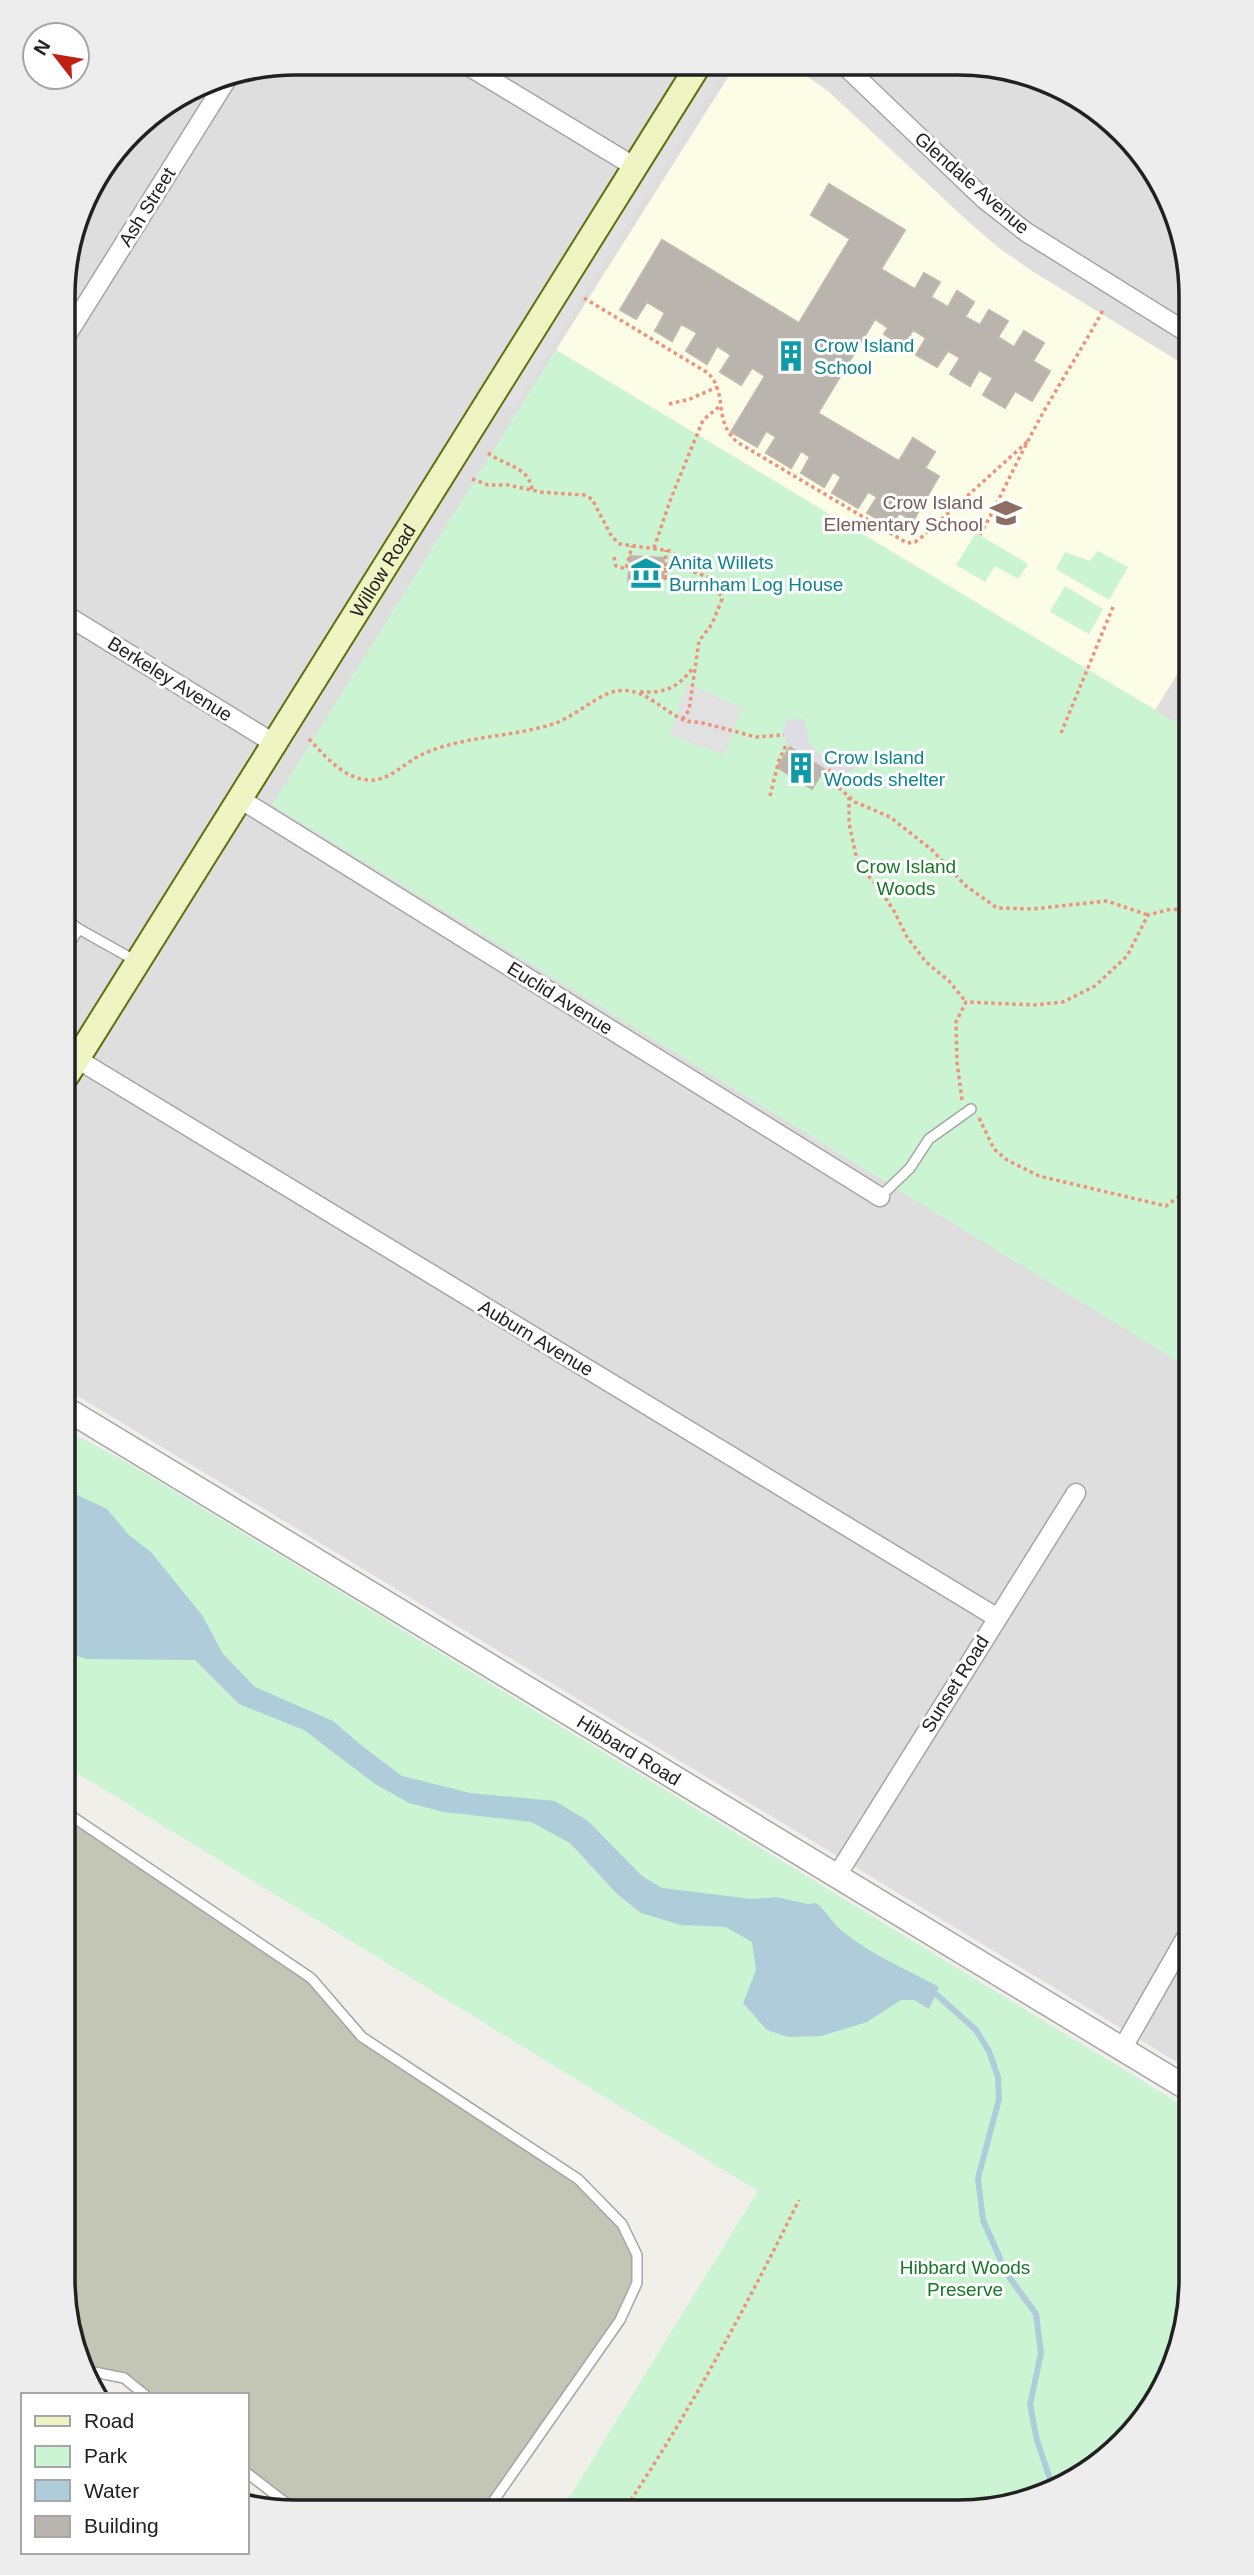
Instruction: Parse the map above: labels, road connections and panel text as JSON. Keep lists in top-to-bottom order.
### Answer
{
  "streets": {
    "main road": ["Willow Road"],
    "street": [
      "Glendale Avenue",
      "Ash Street",
      "Berkeley Avenue",
      "Euclid Avenue",
      "Auburn Avenue",
      "Sunset Road",
      "Hibbard Road"
    ]
  },
  "crossings": [
    ["Willow Road", "Berkeley Avenue"],
    ["Willow Road", "Euclid Avenue"],
    ["Auburn Avenue", "Sunset Road"],
    ["Sunset Road", "Hibbard Road"]
  ],
  "parks": ["Crow Island Woods", "Hibbard Woods Preserve"],
  "places": {
    "building": ["Crow Island School", "Crow Island Woods shelter"],
    "school or university": ["Crow Island Elementary School"],
    "museum": ["Anita Willets Burnham Log House"]
  },
  "legend": [
    "Road",
    "Park",
    "Water",
    "Building"
  ],
  "north": "top left"
}
